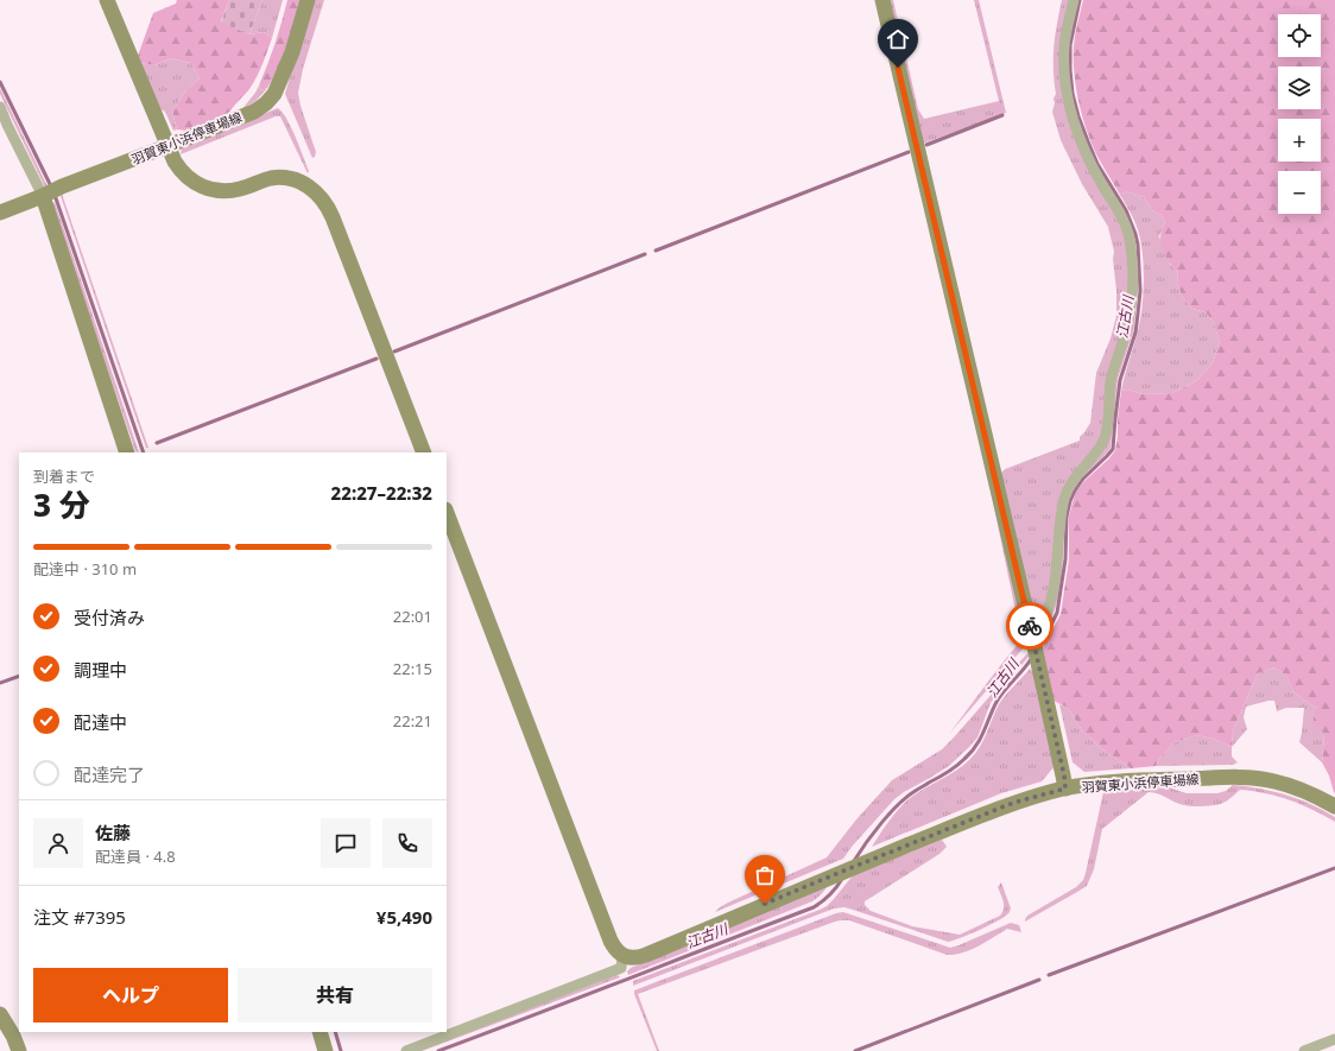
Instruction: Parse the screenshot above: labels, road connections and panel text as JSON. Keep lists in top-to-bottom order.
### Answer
{
  "streets": {
    "street": ["羽賀東小浜停車場線"]
  },
  "water": ["江古川"],
  "page": {
    "map_buttons": ["+", "−"],
    "heading": ["3 分", "到着まで", "22:27–22:32"],
    "panel": [
      "佐藤",
      "配達員 · 4.8",
      "注文 #7395",
      "¥5,490"
    ],
    "bar": "配達中 · 310 m",
    "list": [
      ["受付済み", "22:01"],
      ["調理中", "22:15"],
      ["配達中", "22:21"],
      "配達完了"
    ],
    "buttons": ["ヘルプ", "共有"]
  }
}
